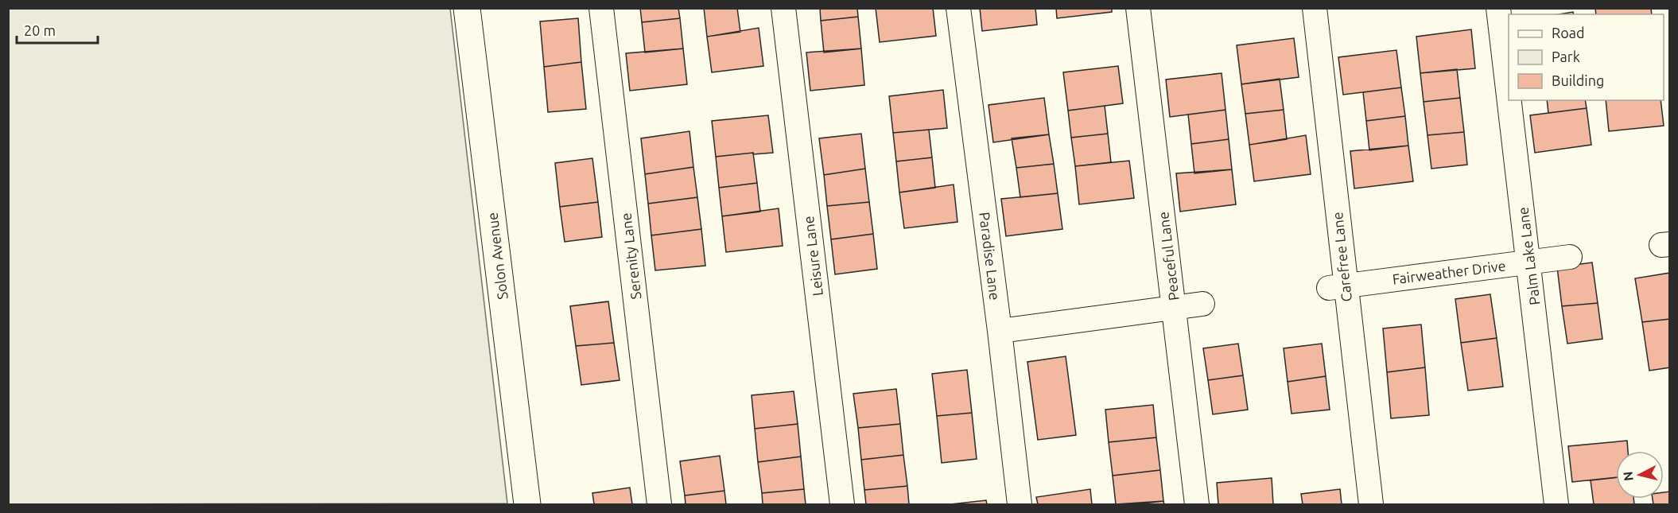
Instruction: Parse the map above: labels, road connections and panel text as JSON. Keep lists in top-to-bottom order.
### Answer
{
  "streets": {
    "street": [
      "Solon Avenue",
      "Serenity Lane",
      "Leisure Lane",
      "Paradise Lane",
      "Peaceful Lane",
      "Palm Lake Lane",
      "Carefree Lane",
      "Fairweather Drive"
    ]
  },
  "crossings": [
    ["Palm Lake Lane", "Fairweather Drive"],
    ["Carefree Lane", "Fairweather Drive"]
  ],
  "legend": ["Road", "Park", "Building"],
  "scale_bar": "20 m",
  "north": "left"
}
